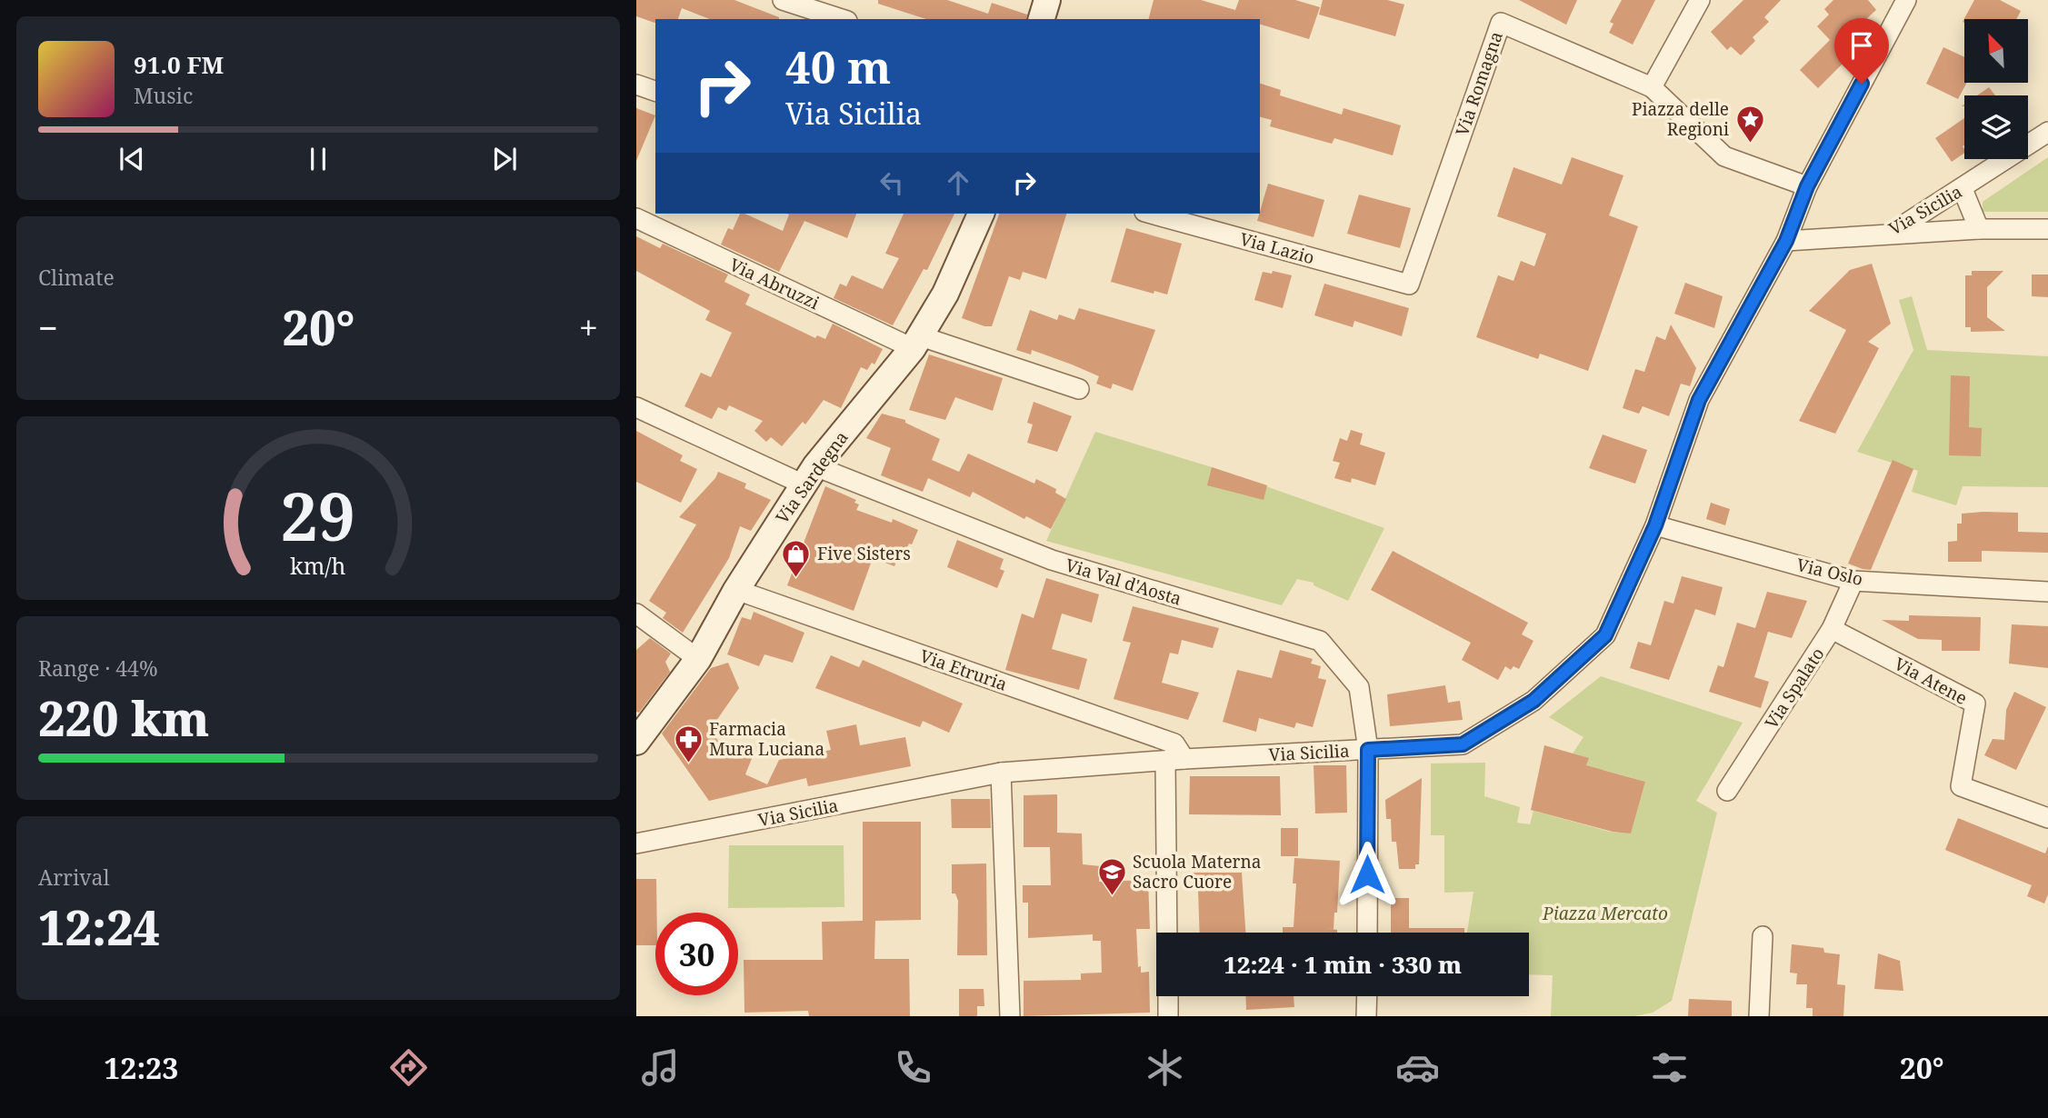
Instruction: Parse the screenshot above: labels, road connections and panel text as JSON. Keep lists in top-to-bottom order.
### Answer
{
  "streets": {
    "street": [
      "Via Romagna",
      "Via Sicilia",
      "Via Lazio",
      "Via Abruzzi",
      "Via Sardegna",
      "Via Oslo",
      "Via Val d'Aosta",
      "Via Etruria",
      "Via Atene",
      "Via Spalato"
    ]
  },
  "crossings": [
    ["Via Romagna", "Via Lazio"],
    ["Via Sicilia", "Via Oslo"],
    ["Via Sicilia", "Via Val d'Aosta"],
    ["Via Sicilia", "Via Etruria"],
    ["Via Abruzzi", "Via Sardegna"],
    ["Via Sardegna", "Via Val d'Aosta"],
    ["Via Sardegna", "Via Etruria"],
    ["Via Oslo", "Via Spalato"],
    ["Via Atene", "Via Spalato"]
  ],
  "parks": ["Piazza Mercato"],
  "places": {
    "place": ["Piazza delle Regioni"],
    "shop": ["Five Sisters"],
    "pharmacy": ["Farmacia Mura Luciana"],
    "school or university": ["Scuola Materna Sacro Cuore"]
  },
  "north": "top left",
  "page": {
    "turn": ["40 m", "Via Sicilia"],
    "song": ["91.0 FM", "Music"],
    "tile": [
      "Climate",
      ["Range · 44%", "220 km"],
      ["Arrival", "12:24"]
    ],
    "heat": ["−", "20°", "+"],
    "limit": "30",
    "trip": "12:24 · 1 min · 330 m",
    "tabs": ["12:23", "20°"],
    "gauge": ["29", "km/h"]
  }
}
